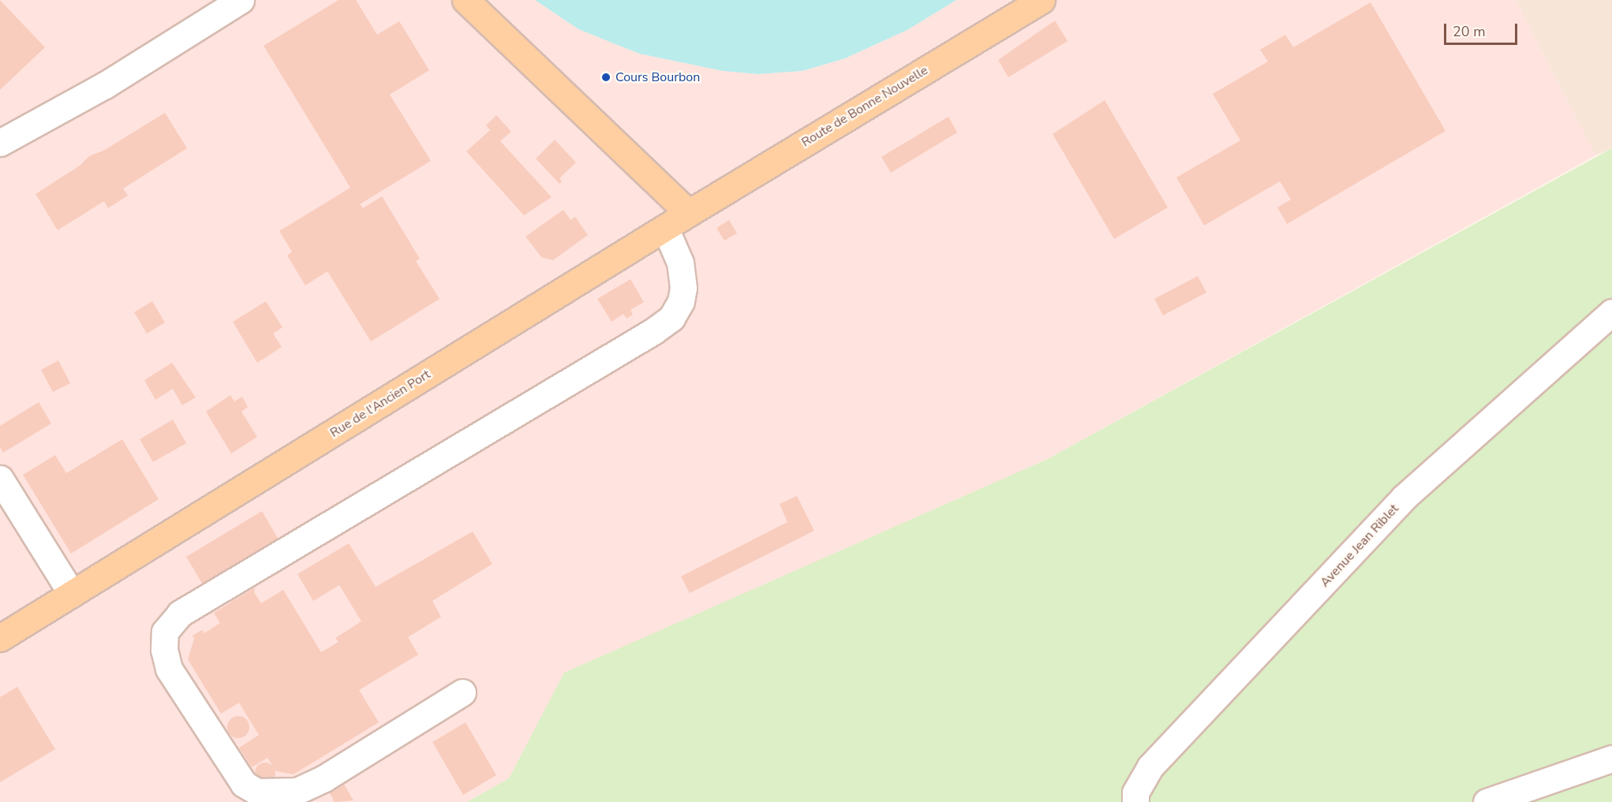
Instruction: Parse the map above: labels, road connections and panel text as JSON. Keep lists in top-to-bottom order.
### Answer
{
  "streets": {
    "main road": ["Route de Bonne Nouvelle", "Rue de l'Ancien Port"],
    "street": ["Avenue Jean Riblet"]
  },
  "crossings": [
    ["Route de Bonne Nouvelle", "Rue de l'Ancien Port"]
  ],
  "places": ["Cours Bourbon"],
  "scale_bar": "20 m"
}
